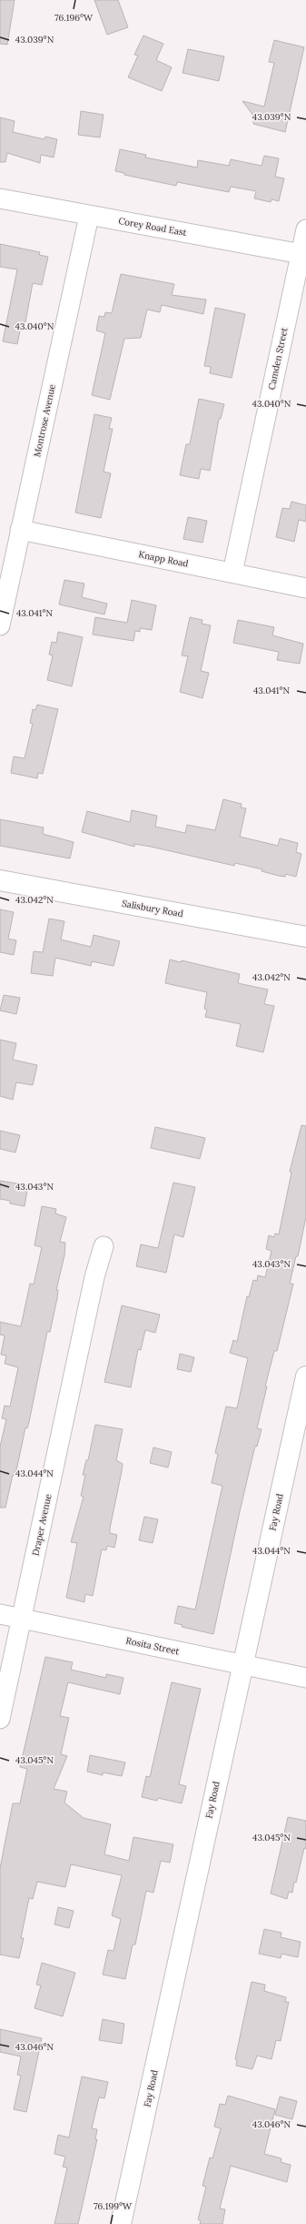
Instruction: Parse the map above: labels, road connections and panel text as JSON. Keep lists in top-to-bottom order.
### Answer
{
  "streets": {
    "street": [
      "Corey Road East",
      "Camden Street",
      "Montrose Avenue",
      "Knapp Road",
      "Salisbury Road",
      "Fay Road",
      "Draper Avenue",
      "Rosita Street"
    ]
  },
  "crossings": [
    ["Corey Road East", "Camden Street"],
    ["Corey Road East", "Montrose Avenue"],
    ["Camden Street", "Knapp Road"],
    ["Montrose Avenue", "Knapp Road"],
    ["Fay Road", "Rosita Street"],
    ["Draper Avenue", "Rosita Street"]
  ],
  "coordinates": [
    "76.196°W",
    "43.039°N",
    "43.040°N",
    "43.041°N",
    "43.042°N",
    "43.043°N",
    "43.044°N",
    "43.045°N",
    "43.046°N",
    "76.199°W"
  ]
}
